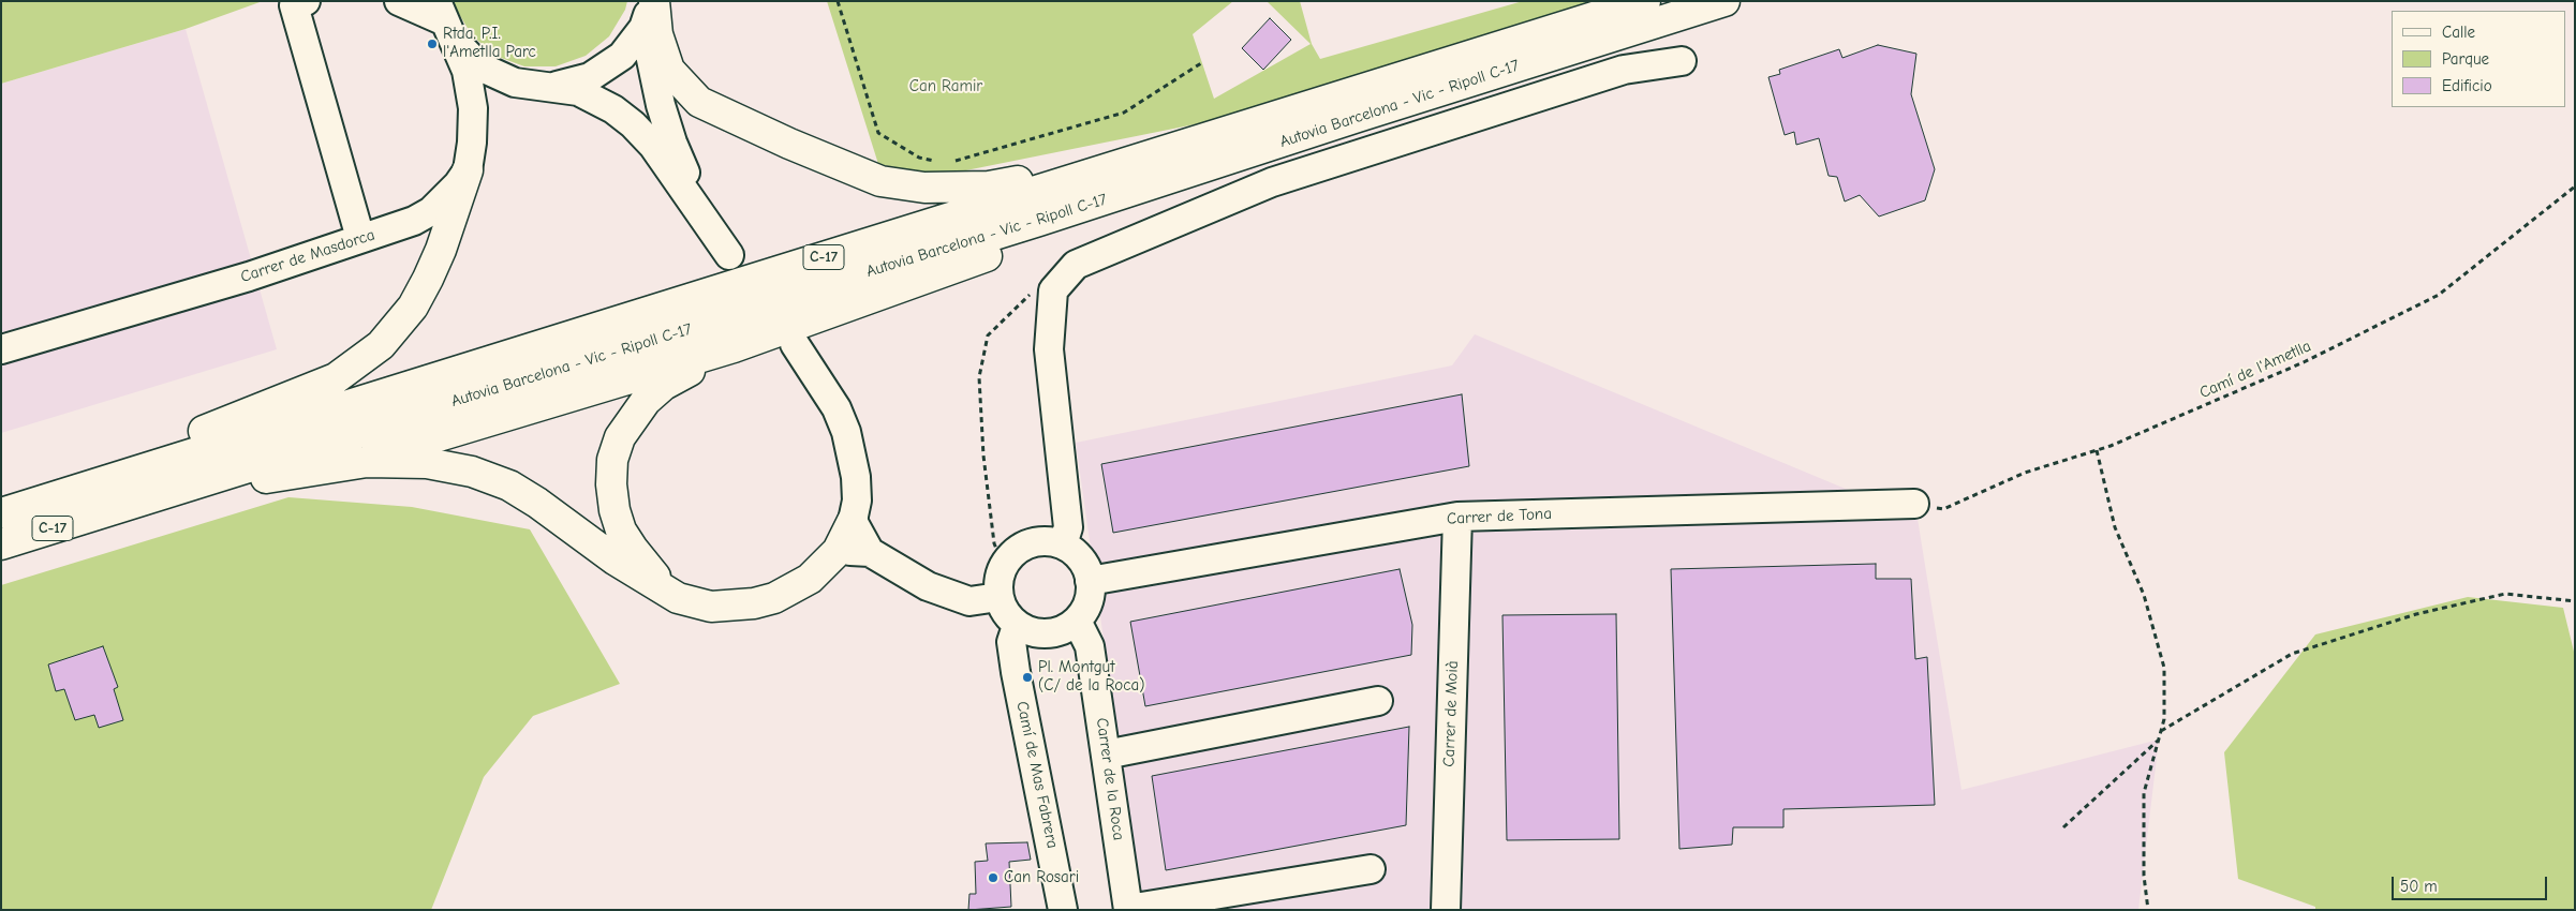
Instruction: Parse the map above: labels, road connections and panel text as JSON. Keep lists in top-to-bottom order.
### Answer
{
  "streets": {
    "highway": ["Autovia Barcelona - Vic - Ripoll C-17", "C-17"],
    "street": [
      "Carrer de Masdorca",
      "Carrer de Tona",
      "Carrer de Moià",
      "Camí de Mas Fabrera",
      "Carrer de la Roca"
    ],
    "path": ["Camí de l'Ametlla"]
  },
  "crossings": [
    ["Camí de l'Ametlla", "Carrer de Tona"],
    ["Carrer de Tona", "Carrer de Moià"],
    ["Carrer de Tona", "Camí de Mas Fabrera"],
    ["Carrer de Tona", "Carrer de la Roca"],
    ["Camí de Mas Fabrera", "Carrer de la Roca"]
  ],
  "parks": ["Can Ramir"],
  "places": ["Rtda. P.I. l'Ametlla Parc", "Pl. Montgut (C/ de la Roca)", "Can Rosari"],
  "legend": ["Calle", "Parque", "Edificio"],
  "scale_bar": "50 m"
}
